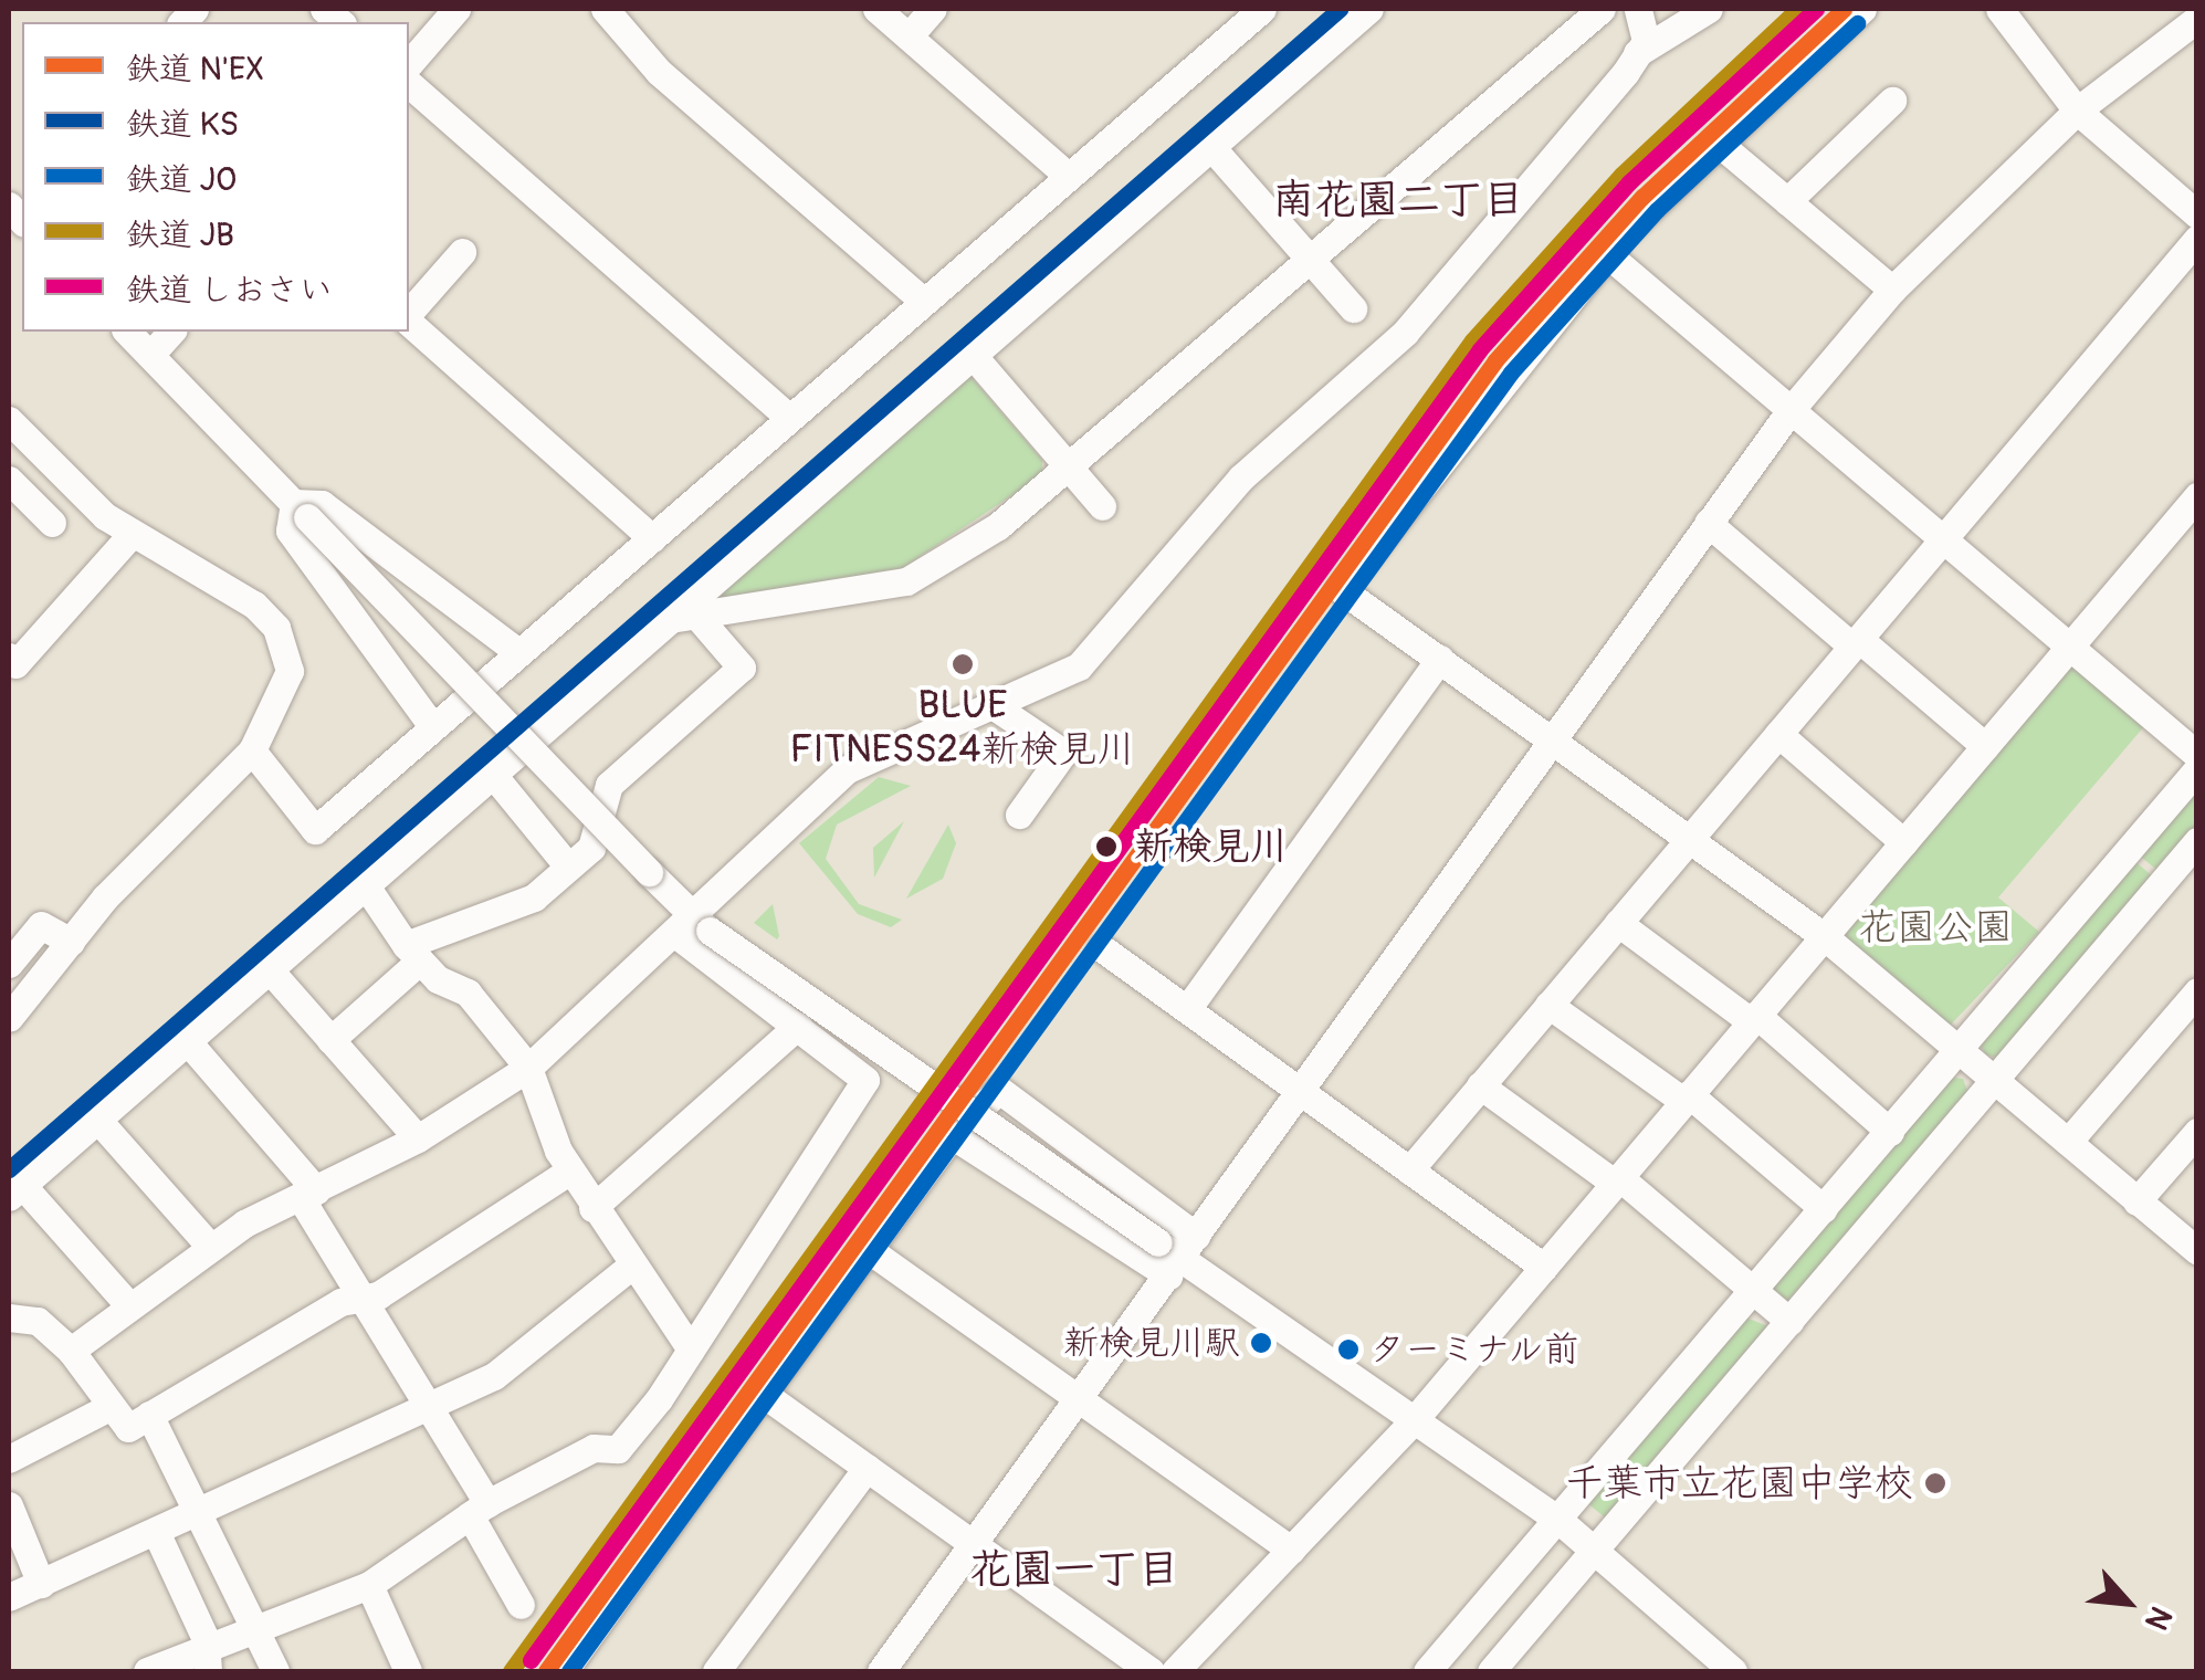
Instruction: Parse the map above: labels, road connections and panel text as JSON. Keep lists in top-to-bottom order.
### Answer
{
  "districts": ["南花園二丁目", "花園一丁目"],
  "parks": ["花園公園"],
  "places": [
    "BLUE FITNESS24新検見川",
    "新検見川",
    "新検見川駅",
    "ターミナル前",
    "千葉市立花園中学校"
  ],
  "lines": [
    "rail line N'EX",
    "rail line KS",
    "rail line JB",
    "rail line しおさい",
    "rail line JO"
  ],
  "legend": [
    "鉄道 N'EX",
    "鉄道 KS",
    "鉄道 JO",
    "鉄道 JB",
    "鉄道 しおさい"
  ],
  "north": "bottom right"
}
